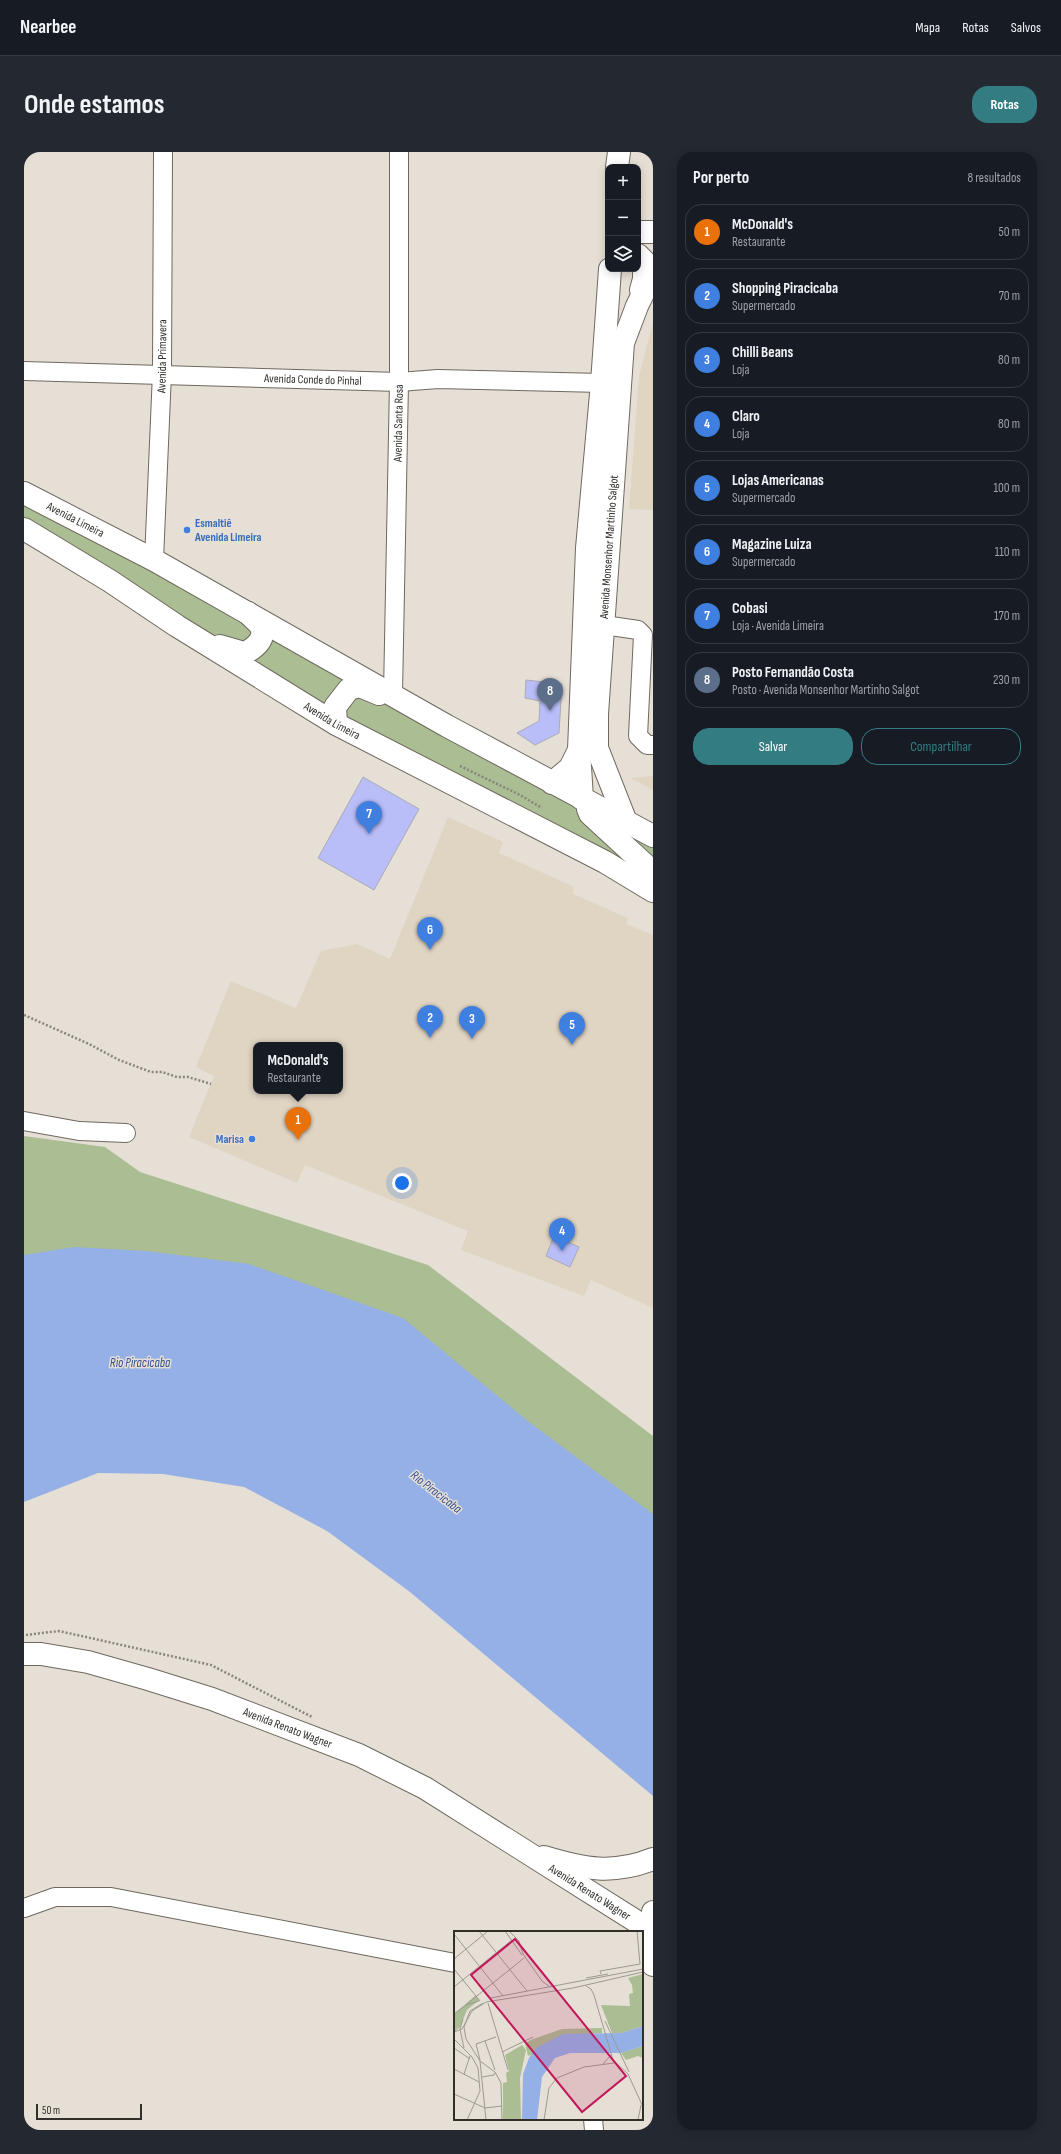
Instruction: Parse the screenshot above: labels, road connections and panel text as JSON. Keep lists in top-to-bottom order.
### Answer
{
  "streets": {
    "main road": ["Avenida Limeira", "Avenida Monsenhor Martinho Salgot", "Avenida Renato Wagner"],
    "street": ["Avenida Primavera", "Avenida Conde do Pinhal", "Avenida Santa Rosa"]
  },
  "crossings": [
    ["Avenida Primavera", "Avenida Conde do Pinhal"],
    ["Avenida Primavera", "Avenida Limeira"],
    ["Avenida Conde do Pinhal", "Avenida Santa Rosa"],
    ["Avenida Conde do Pinhal", "Avenida Monsenhor Martinho Salgot"],
    ["Avenida Santa Rosa", "Avenida Limeira"],
    ["Avenida Limeira", "Avenida Monsenhor Martinho Salgot"]
  ],
  "water": ["Rio Piracicaba"],
  "places": ["Esmaltiê Avenida Limeira", "Marisa"],
  "scale_bar": "50 m",
  "page": {
    "header": "Nearbee",
    "nav": ["Mapa", "Rotas", "Salvos"],
    "buttons": [
      "Rotas",
      ["Salvar", "Compartilhar"]
    ],
    "title": "Onde estamos",
    "heading": ["Por perto", "8 resultados"],
    "map_buttons": ["+", "−"],
    "list": [
      {
        "mark": "1",
        "name": "McDonald's",
        "note": "Restaurante",
        "value": "50 m"
      },
      {
        "mark": "2",
        "name": "Shopping Piracicaba",
        "note": "Supermercado",
        "value": "70 m"
      },
      {
        "mark": "3",
        "name": "Chilli Beans",
        "note": "Loja",
        "value": "80 m"
      },
      {
        "mark": "4",
        "name": "Claro",
        "note": "Loja",
        "value": "80 m"
      },
      {
        "mark": "5",
        "name": "Lojas Americanas",
        "note": "Supermercado",
        "value": "100 m"
      },
      {
        "mark": "6",
        "name": "Magazine Luiza",
        "note": "Supermercado",
        "value": "110 m"
      },
      {
        "mark": "7",
        "name": "Cobasi",
        "note": "Loja · Avenida Limeira",
        "value": "170 m"
      },
      {
        "mark": "8",
        "name": "Posto Fernandão Costa",
        "note": "Posto · Avenida Monsenhor Martinho Salgot",
        "value": "230 m"
      }
    ],
    "pins": [
      "8",
      "7",
      "6",
      "2",
      "3",
      "5",
      "1",
      "4"
    ],
    "popup": ["McDonald's", "Restaurante"],
    "scale": "50 m"
  }
}
